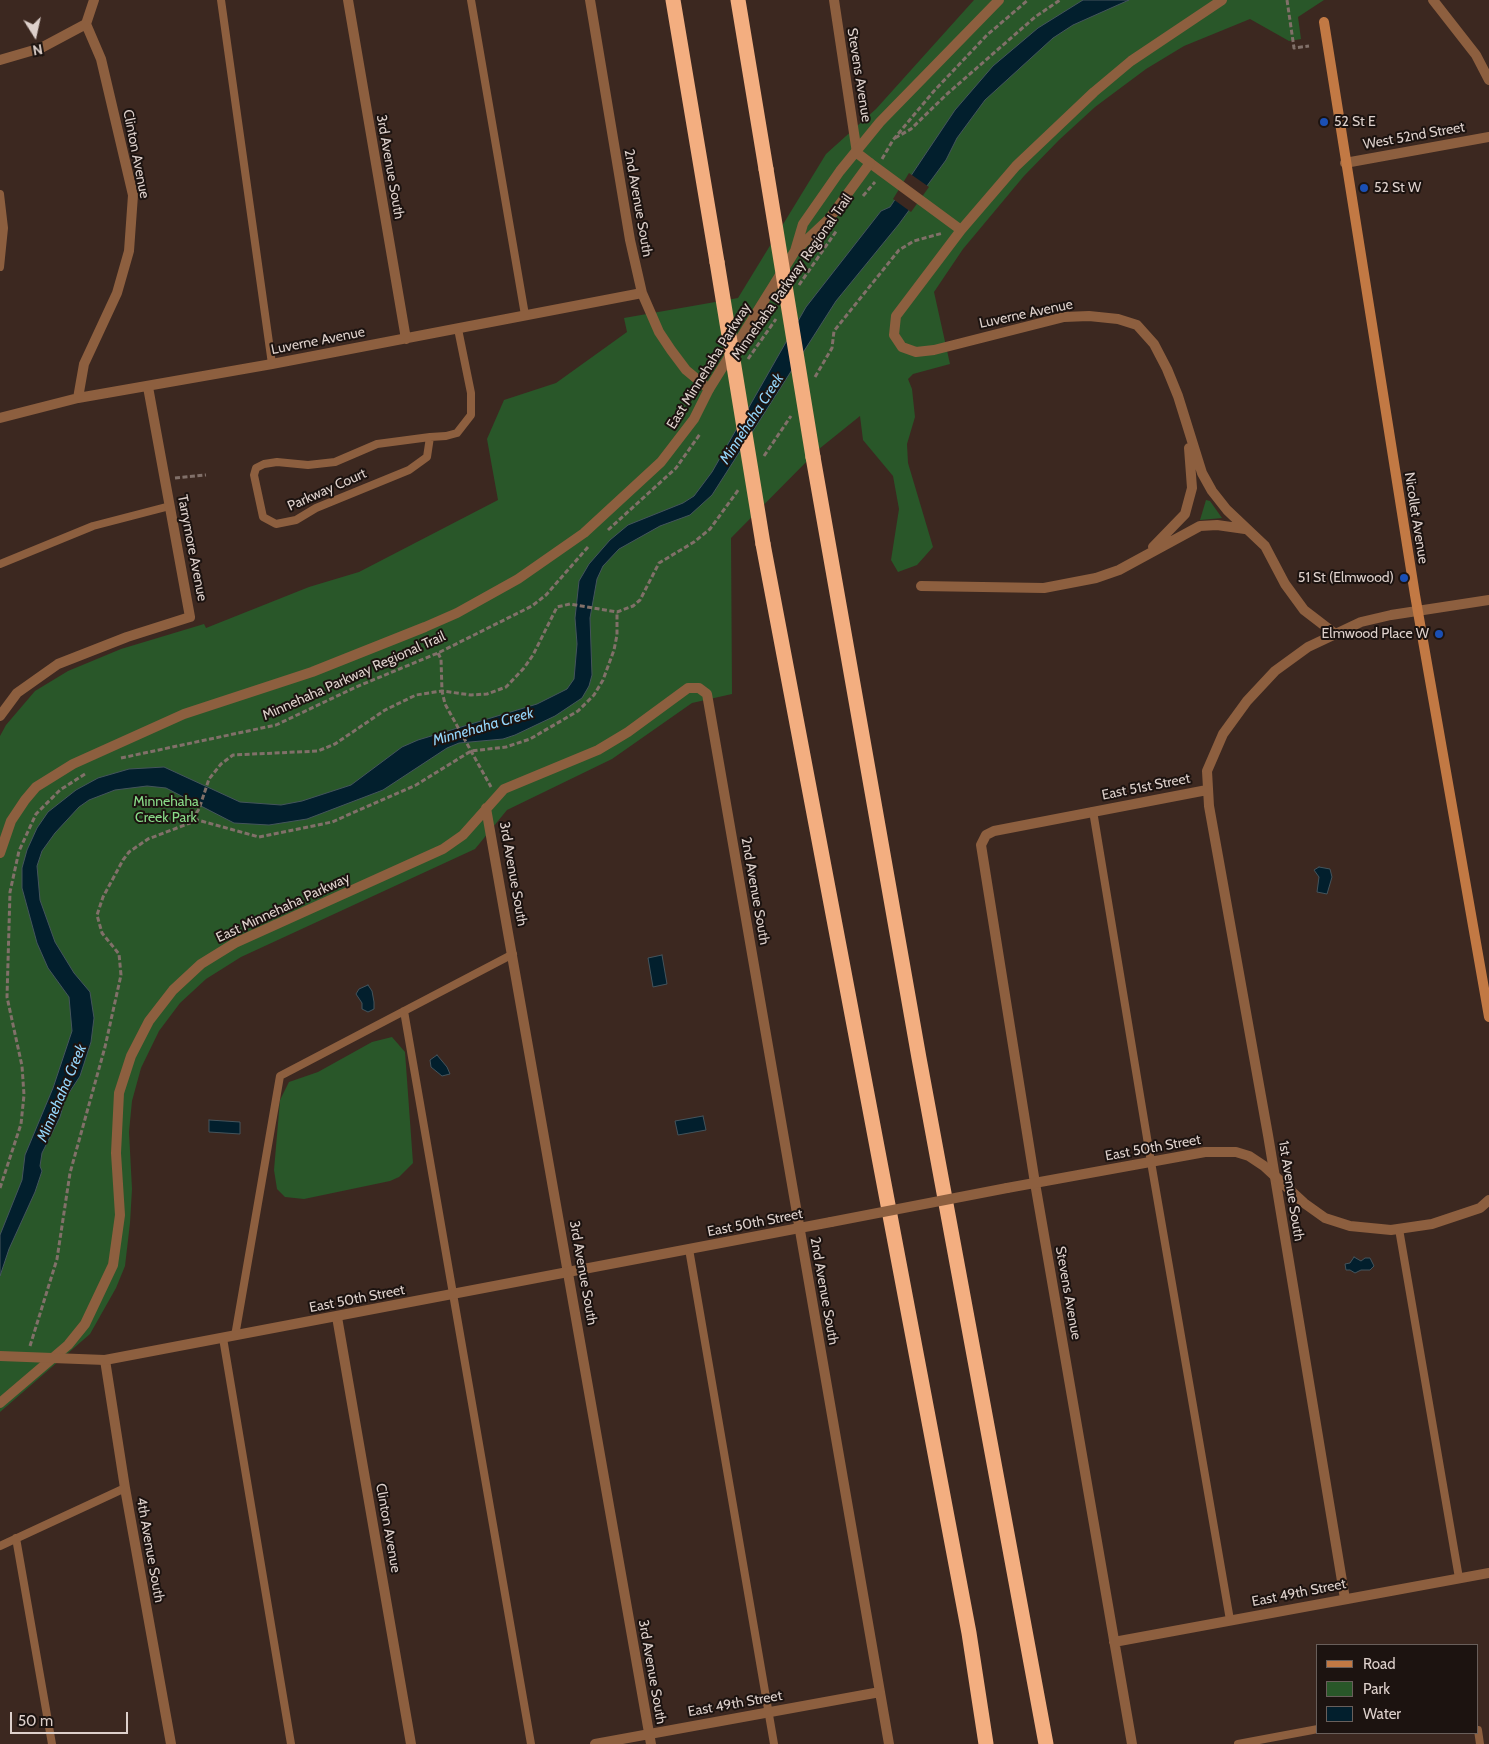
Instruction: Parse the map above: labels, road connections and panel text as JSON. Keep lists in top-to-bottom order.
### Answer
{
  "streets": {
    "main road": ["Nicollet Avenue"],
    "street": [
      "Stevens Avenue",
      "West 52nd Street",
      "Clinton Avenue",
      "3rd Avenue South",
      "2nd Avenue South",
      "Luverne Avenue",
      "East Minnehaha Parkway",
      "Tarrymore Avenue",
      "East 51st Street",
      "East 50th Street",
      "1st Avenue South",
      "4th Avenue South",
      "East 49th Street"
    ],
    "lane": ["Parkway Court"],
    "path": ["Minnehaha Parkway Regional Trail"]
  },
  "crossings": [
    ["Stevens Avenue", "East Minnehaha Parkway"],
    ["Stevens Avenue", "East 51st Street"],
    ["Stevens Avenue", "East 50th Street"],
    ["Stevens Avenue", "East 49th Street"],
    ["West 52nd Street", "Nicollet Avenue"],
    ["Clinton Avenue", "Luverne Avenue"],
    ["Clinton Avenue", "East 50th Street"],
    ["3rd Avenue South", "Luverne Avenue"],
    ["3rd Avenue South", "East Minnehaha Parkway"],
    ["3rd Avenue South", "East 50th Street"],
    ["3rd Avenue South", "East 49th Street"],
    ["2nd Avenue South", "Luverne Avenue"],
    ["2nd Avenue South", "East Minnehaha Parkway"],
    ["2nd Avenue South", "East 50th Street"],
    ["2nd Avenue South", "East 49th Street"],
    ["Luverne Avenue", "Parkway Court"],
    ["Luverne Avenue", "Tarrymore Avenue"],
    ["Luverne Avenue", "East 51st Street"],
    ["East Minnehaha Parkway", "East 50th Street"],
    ["Nicollet Avenue", "East 51st Street"],
    ["East 51st Street", "1st Avenue South"],
    ["East 50th Street", "1st Avenue South"],
    ["East 50th Street", "4th Avenue South"],
    ["1st Avenue South", "East 49th Street"]
  ],
  "water": ["Minnehaha Creek"],
  "parks": ["Minnehaha Creek Park"],
  "places": [
    "52 St E",
    "52 St W",
    "51 St (Elmwood)",
    "Elmwood Place W"
  ],
  "legend": ["Road", "Park", "Water"],
  "scale_bar": "50 m",
  "north": "bottom"
}
